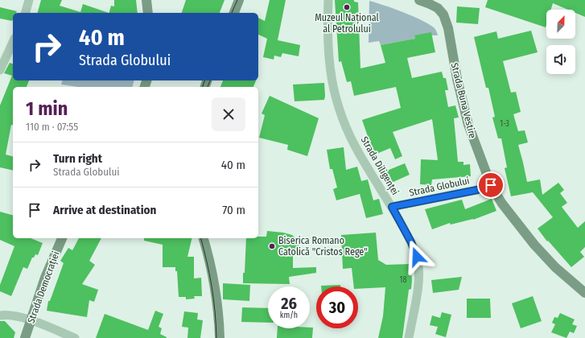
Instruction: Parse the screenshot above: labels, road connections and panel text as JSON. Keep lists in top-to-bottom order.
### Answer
{
  "streets": {
    "street": [
      "Strada Buna Vestire",
      "Strada Diligenței",
      "Strada Globului",
      "Strada Democrației"
    ]
  },
  "crossings": [
    ["Strada Buna Vestire", "Strada Globului"],
    ["Strada Diligenței", "Strada Globului"]
  ],
  "places": ["Muzeul Național al Petrolului", "Biserica Romano Catolică \"Cristos Rege\""],
  "house_numbers": ["1-3", "18"],
  "north": "top right",
  "page": {
    "turn": ["40 m", "Strada Globului"],
    "heading": ["1 min", "110 m · 07:55"],
    "list": [
      {
        "name": "Turn right",
        "note": "Strada Globului",
        "value": "40 m"
      },
      {
        "name": "Arrive at destination",
        "value": "70 m"
      }
    ],
    "speed": "26 km/h",
    "limit": "30"
  }
}
